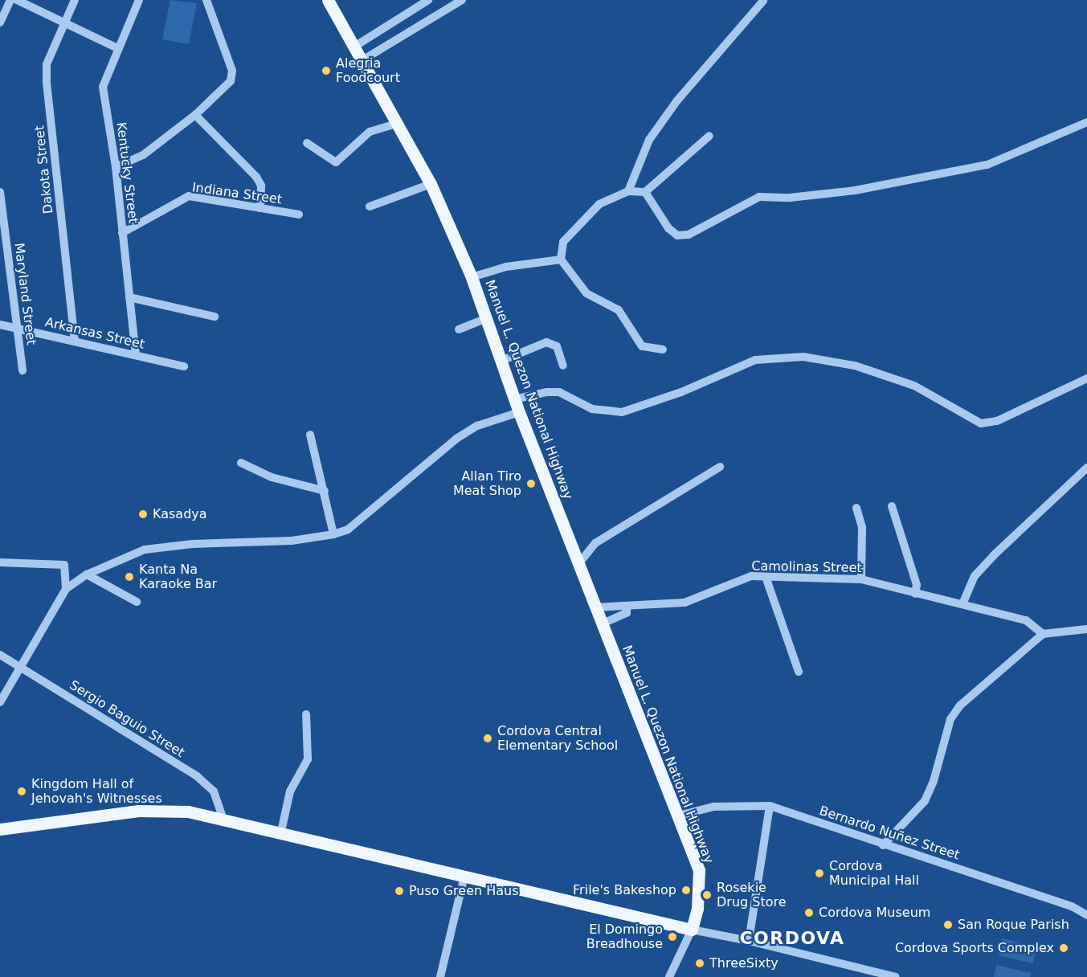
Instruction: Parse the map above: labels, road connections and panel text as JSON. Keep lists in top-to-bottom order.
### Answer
{
  "streets": {
    "main road": ["Manuel L. Quezon National Highway"],
    "street": [
      "Dakota Street",
      "Kentucky Street",
      "Indiana Street",
      "Maryland Street",
      "Arkansas Street",
      "Camolinas Street",
      "Sergio Baguio Street",
      "Bernardo Nuñez Street"
    ]
  },
  "crossings": [
    ["Dakota Street", "Arkansas Street"],
    ["Kentucky Street", "Indiana Street"],
    ["Kentucky Street", "Arkansas Street"],
    ["Maryland Street", "Arkansas Street"],
    ["Manuel L. Quezon National Highway", "Camolinas Street"],
    ["Manuel L. Quezon National Highway", "Bernardo Nuñez Street"]
  ],
  "districts": ["CORDOVA"],
  "places": [
    "Alegria Foodcourt",
    "Allan Tiro Meat Shop",
    "Kasadya",
    "Kanta Na Karaoke Bar",
    "Cordova Central Elementary School",
    "Kingdom Hall of Jehovah's Witnesses",
    "Cordova Municipal Hall",
    "Frile's Bakeshop",
    "Puso Green Haus",
    "Rosekie Drug Store",
    "Cordova Museum",
    "San Roque Parish",
    "El Domingo Breadhouse",
    "Cordova Sports Complex",
    "ThreeSixty"
  ]
}
